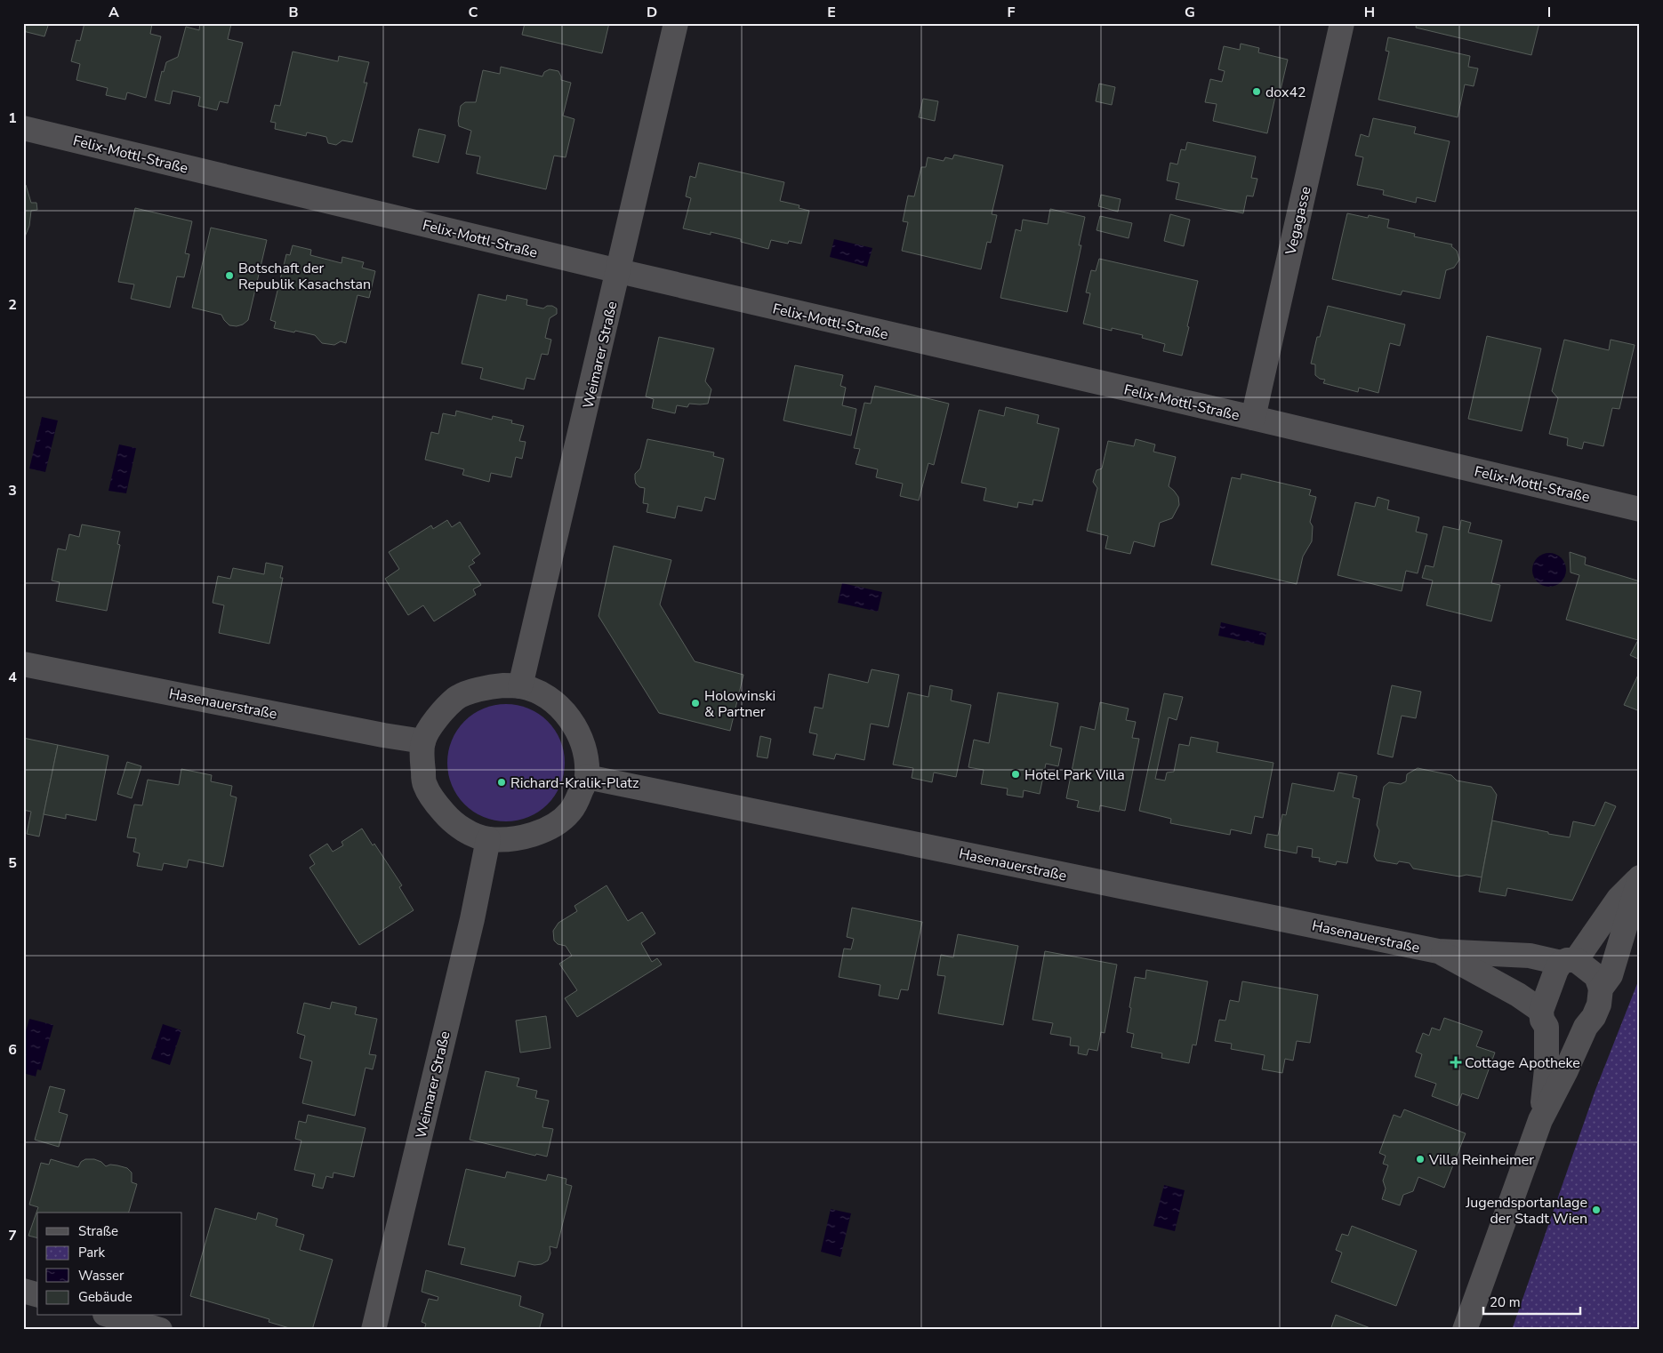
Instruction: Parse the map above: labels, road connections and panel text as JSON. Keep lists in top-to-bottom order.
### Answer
{
  "streets": {
    "street": [
      "Felix-Mottl-Straße",
      "Vegagasse",
      "Weimarer Straße",
      "Hasenauerstraße"
    ]
  },
  "crossings": [
    ["Felix-Mottl-Straße", "Vegagasse"],
    ["Felix-Mottl-Straße", "Weimarer Straße"]
  ],
  "places": {
    "other": [
      "dox42",
      "Botschaft der Republik Kasachstan",
      "Holowinski & Partner",
      "Hotel Park Villa",
      "Richard-Kralik-Platz",
      "Villa Reinheimer",
      "Jugendsportanlage der Stadt Wien"
    ],
    "health": ["Cottage Apotheke"]
  },
  "legend": [
    "Straße",
    "Park",
    "Wasser",
    "Gebäude"
  ],
  "scale_bar": "20 m",
  "grid": {
    "columns": [
      "A",
      "B",
      "C",
      "D",
      "E",
      "F",
      "G",
      "H",
      "I"
    ],
    "rows": [
      "1",
      "2",
      "3",
      "4",
      "5",
      "6",
      "7"
    ]
  }
}
